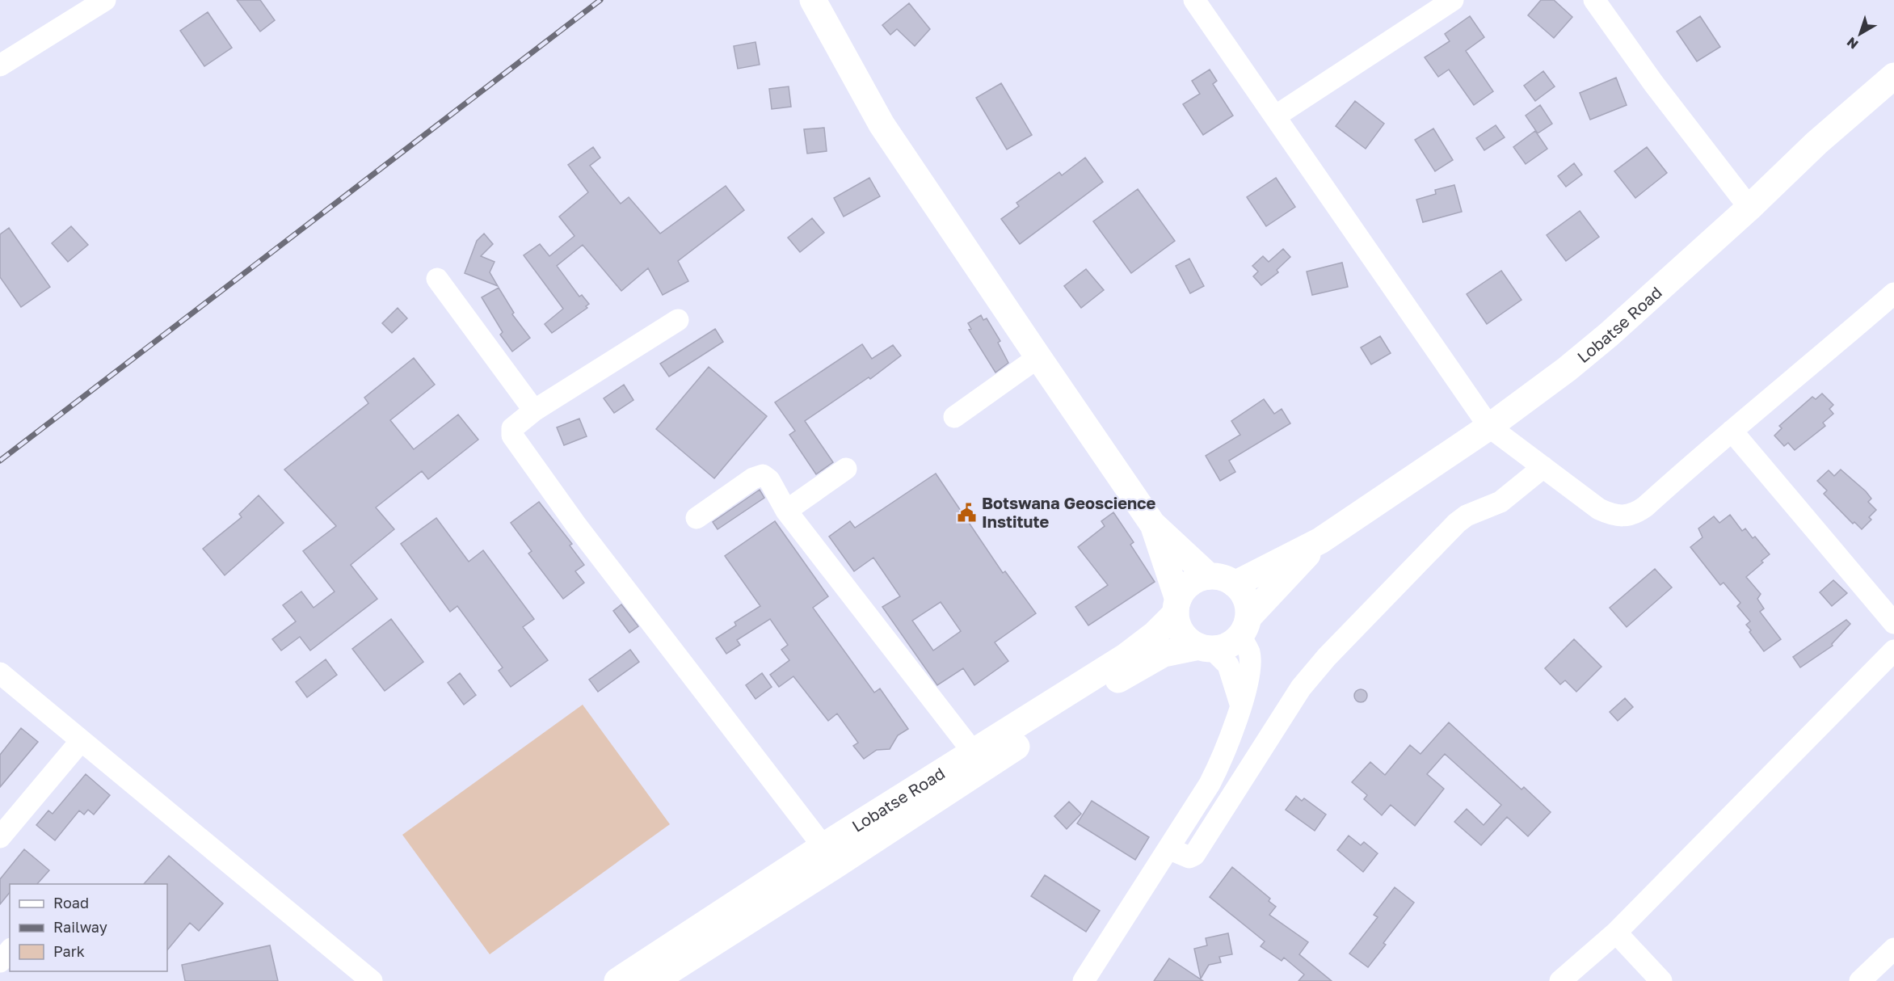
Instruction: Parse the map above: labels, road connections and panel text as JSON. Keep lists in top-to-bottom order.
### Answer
{
  "streets": {
    "main road": ["Lobatse Road"]
  },
  "places": {
    "public building": ["Botswana Geoscience Institute"]
  },
  "legend": ["Road", "Railway", "Park"],
  "north": "bottom left"
}
